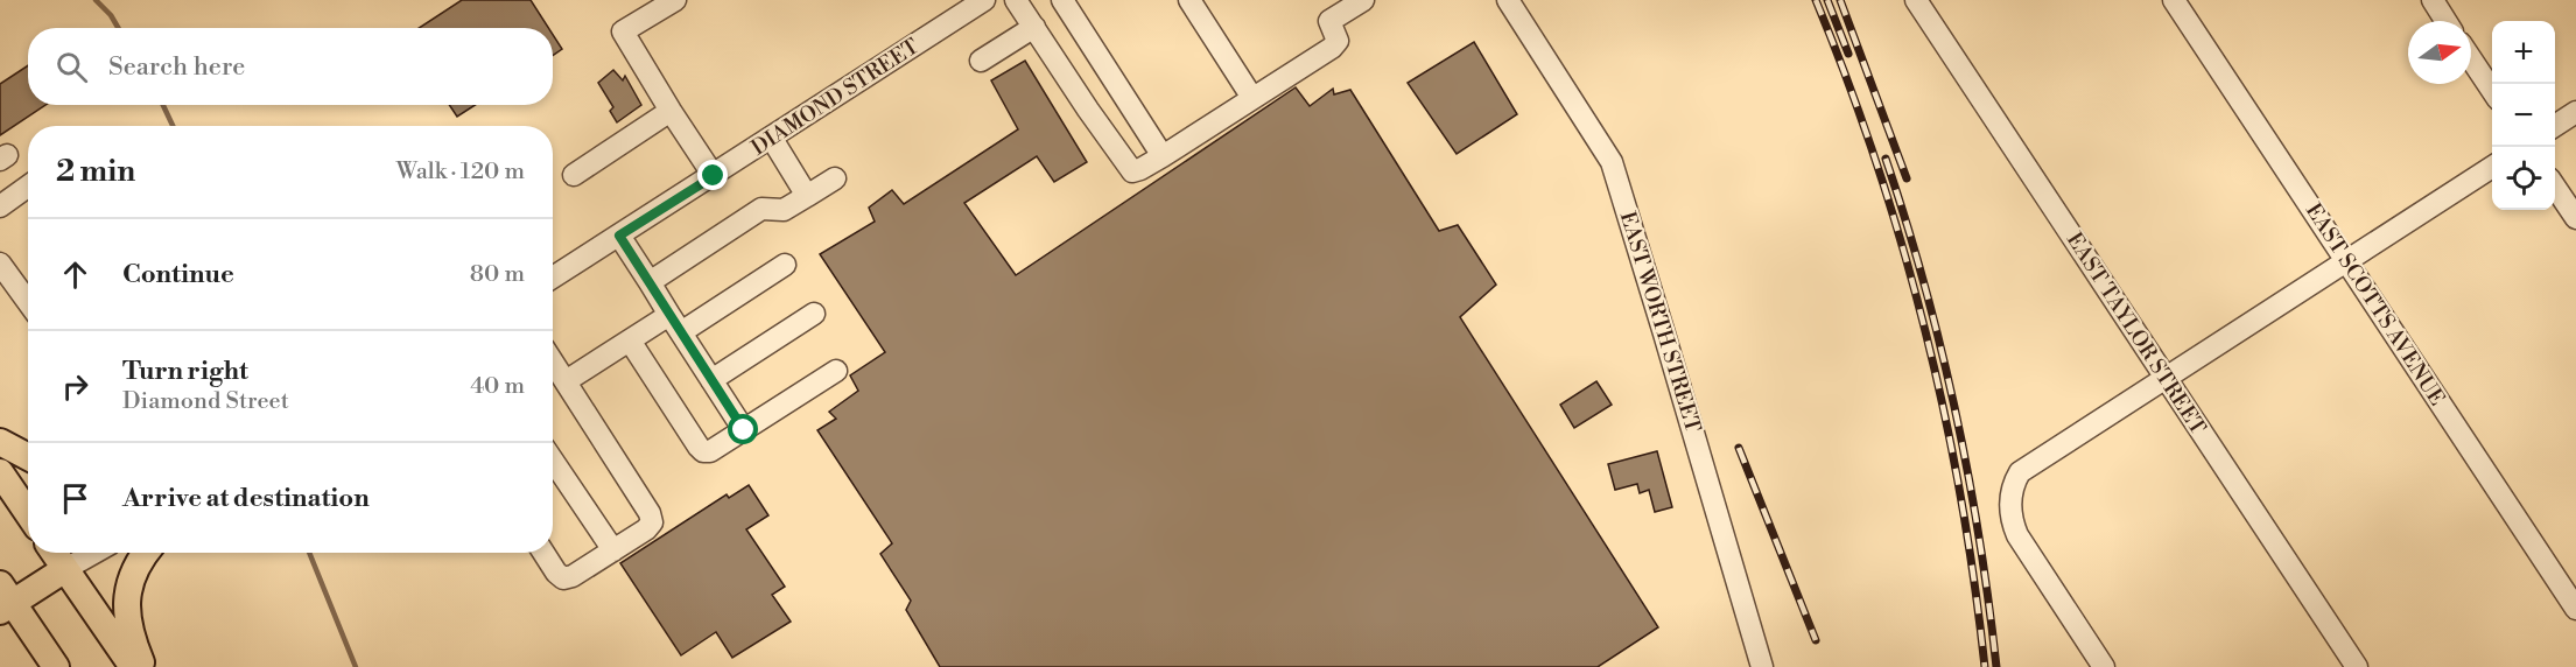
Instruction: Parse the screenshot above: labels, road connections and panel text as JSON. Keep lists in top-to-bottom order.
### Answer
{
  "streets": {
    "street": [
      "DIAMOND STREET",
      "EAST SCOTTS AVENUE",
      "EAST WORTH STREET",
      "EAST TAYLOR STREET"
    ]
  },
  "north": "right",
  "page": {
    "map_buttons": ["+", "−"],
    "search": "Search here",
    "heading": ["2 min", "Walk · 120 m"],
    "list": [
      ["Continue", "80 m"],
      ["Turn right", "Diamond Street", "40 m"],
      "Arrive at destination"
    ]
  }
}
